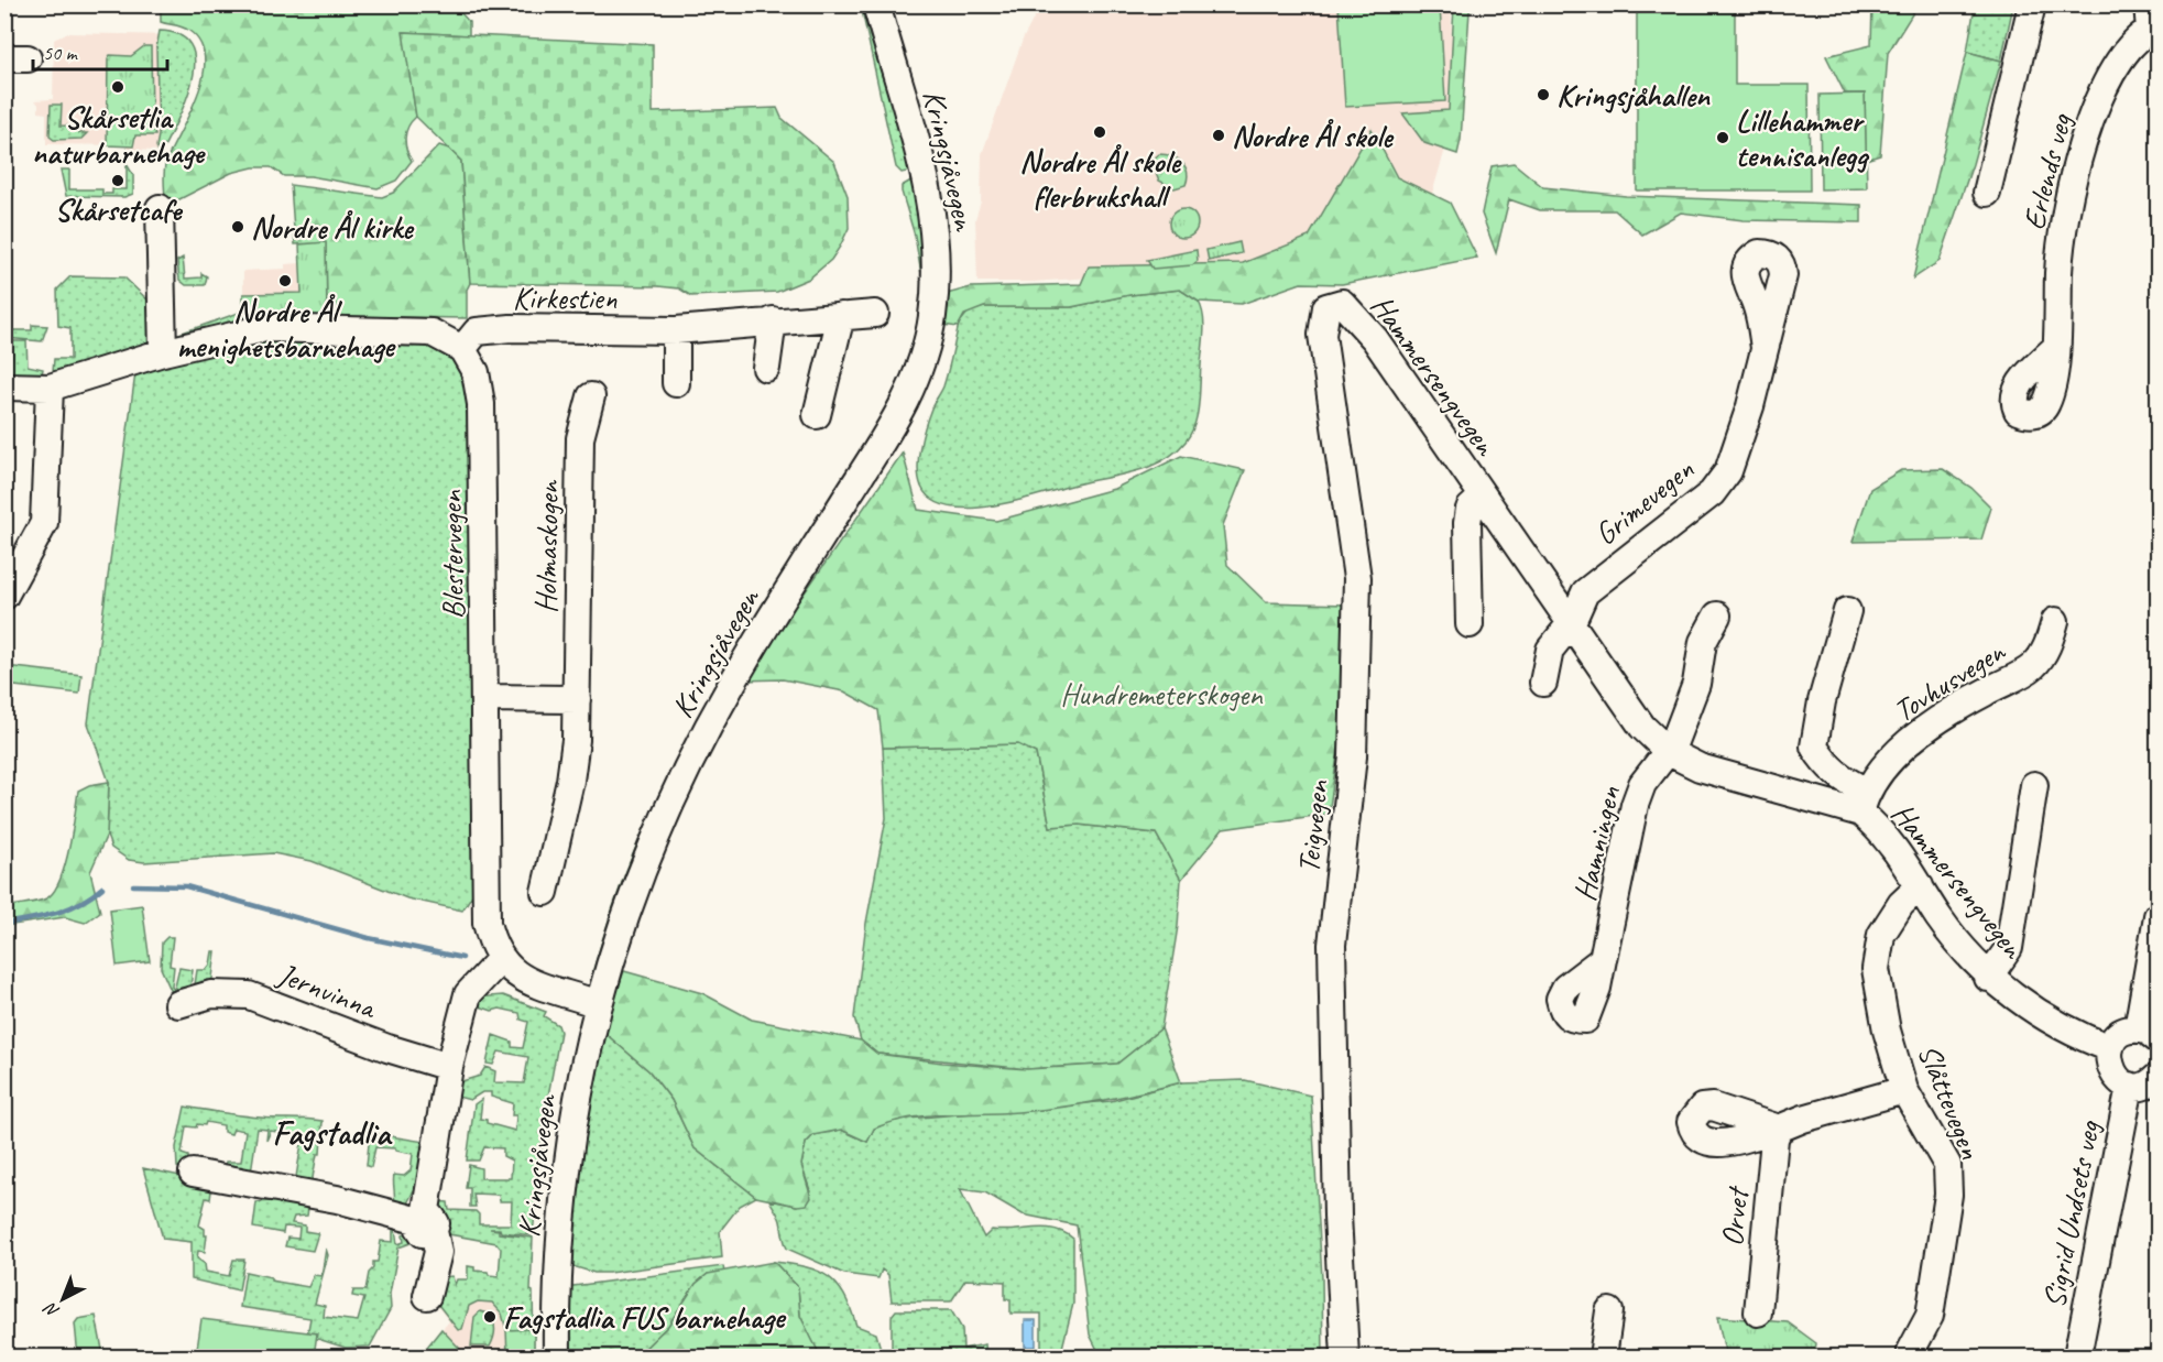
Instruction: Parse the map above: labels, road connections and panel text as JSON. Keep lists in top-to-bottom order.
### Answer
{
  "streets": {
    "street": [
      "Kringsjåvegen",
      "Erlends veg",
      "Kirkestien",
      "Hammersengvegen",
      "Grimevegen",
      "Holmaskogen",
      "Blestervegen",
      "Tovhusvegen",
      "Teigvegen",
      "Hamningen",
      "Jernvinna",
      "Slåttevegen",
      "Sigrid Undsets veg",
      "Orvet"
    ]
  },
  "crossings": [
    ["Kirkestien", "Blestervegen"],
    ["Hammersengvegen", "Grimevegen"],
    ["Hammersengvegen", "Tovhusvegen"],
    ["Hammersengvegen", "Teigvegen"],
    ["Hammersengvegen", "Hamningen"],
    ["Hammersengvegen", "Slåttevegen"],
    ["Slåttevegen", "Orvet"]
  ],
  "districts": ["Fagstadlia"],
  "parks": ["Hundremeterskogen"],
  "places": [
    "Skårsetlia naturbarnehage",
    "Kringsjåhallen",
    "Nordre Ål skole flerbrukshall",
    "Nordre Ål skole",
    "Lillehammer tennisanlegg",
    "Skårsetcafe",
    "Nordre Ål kirke",
    "Nordre Ål menighetsbarnehage",
    "Fagstadlia FUS barnehage"
  ],
  "scale_bar": "50 m",
  "north": "bottom left"
}
